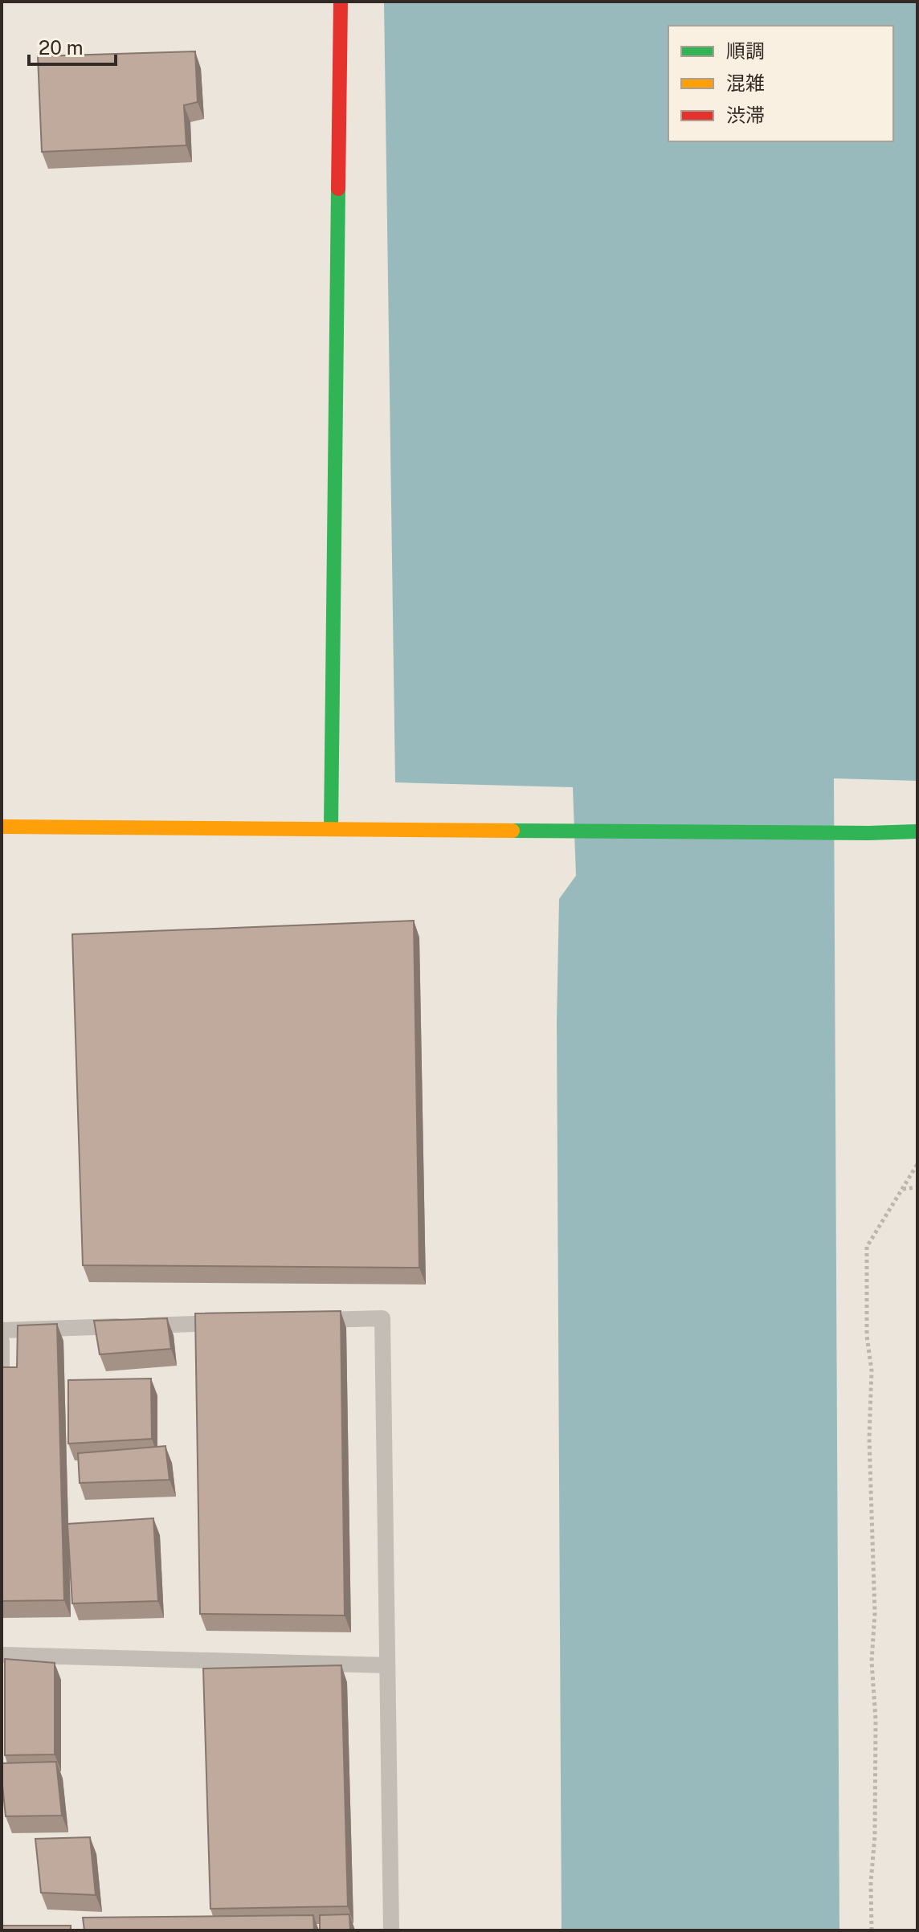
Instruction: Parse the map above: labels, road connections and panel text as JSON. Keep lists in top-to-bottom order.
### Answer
{
  "legend": ["順調", "混雑", "渋滞"],
  "scale_bar": "20 m"
}
